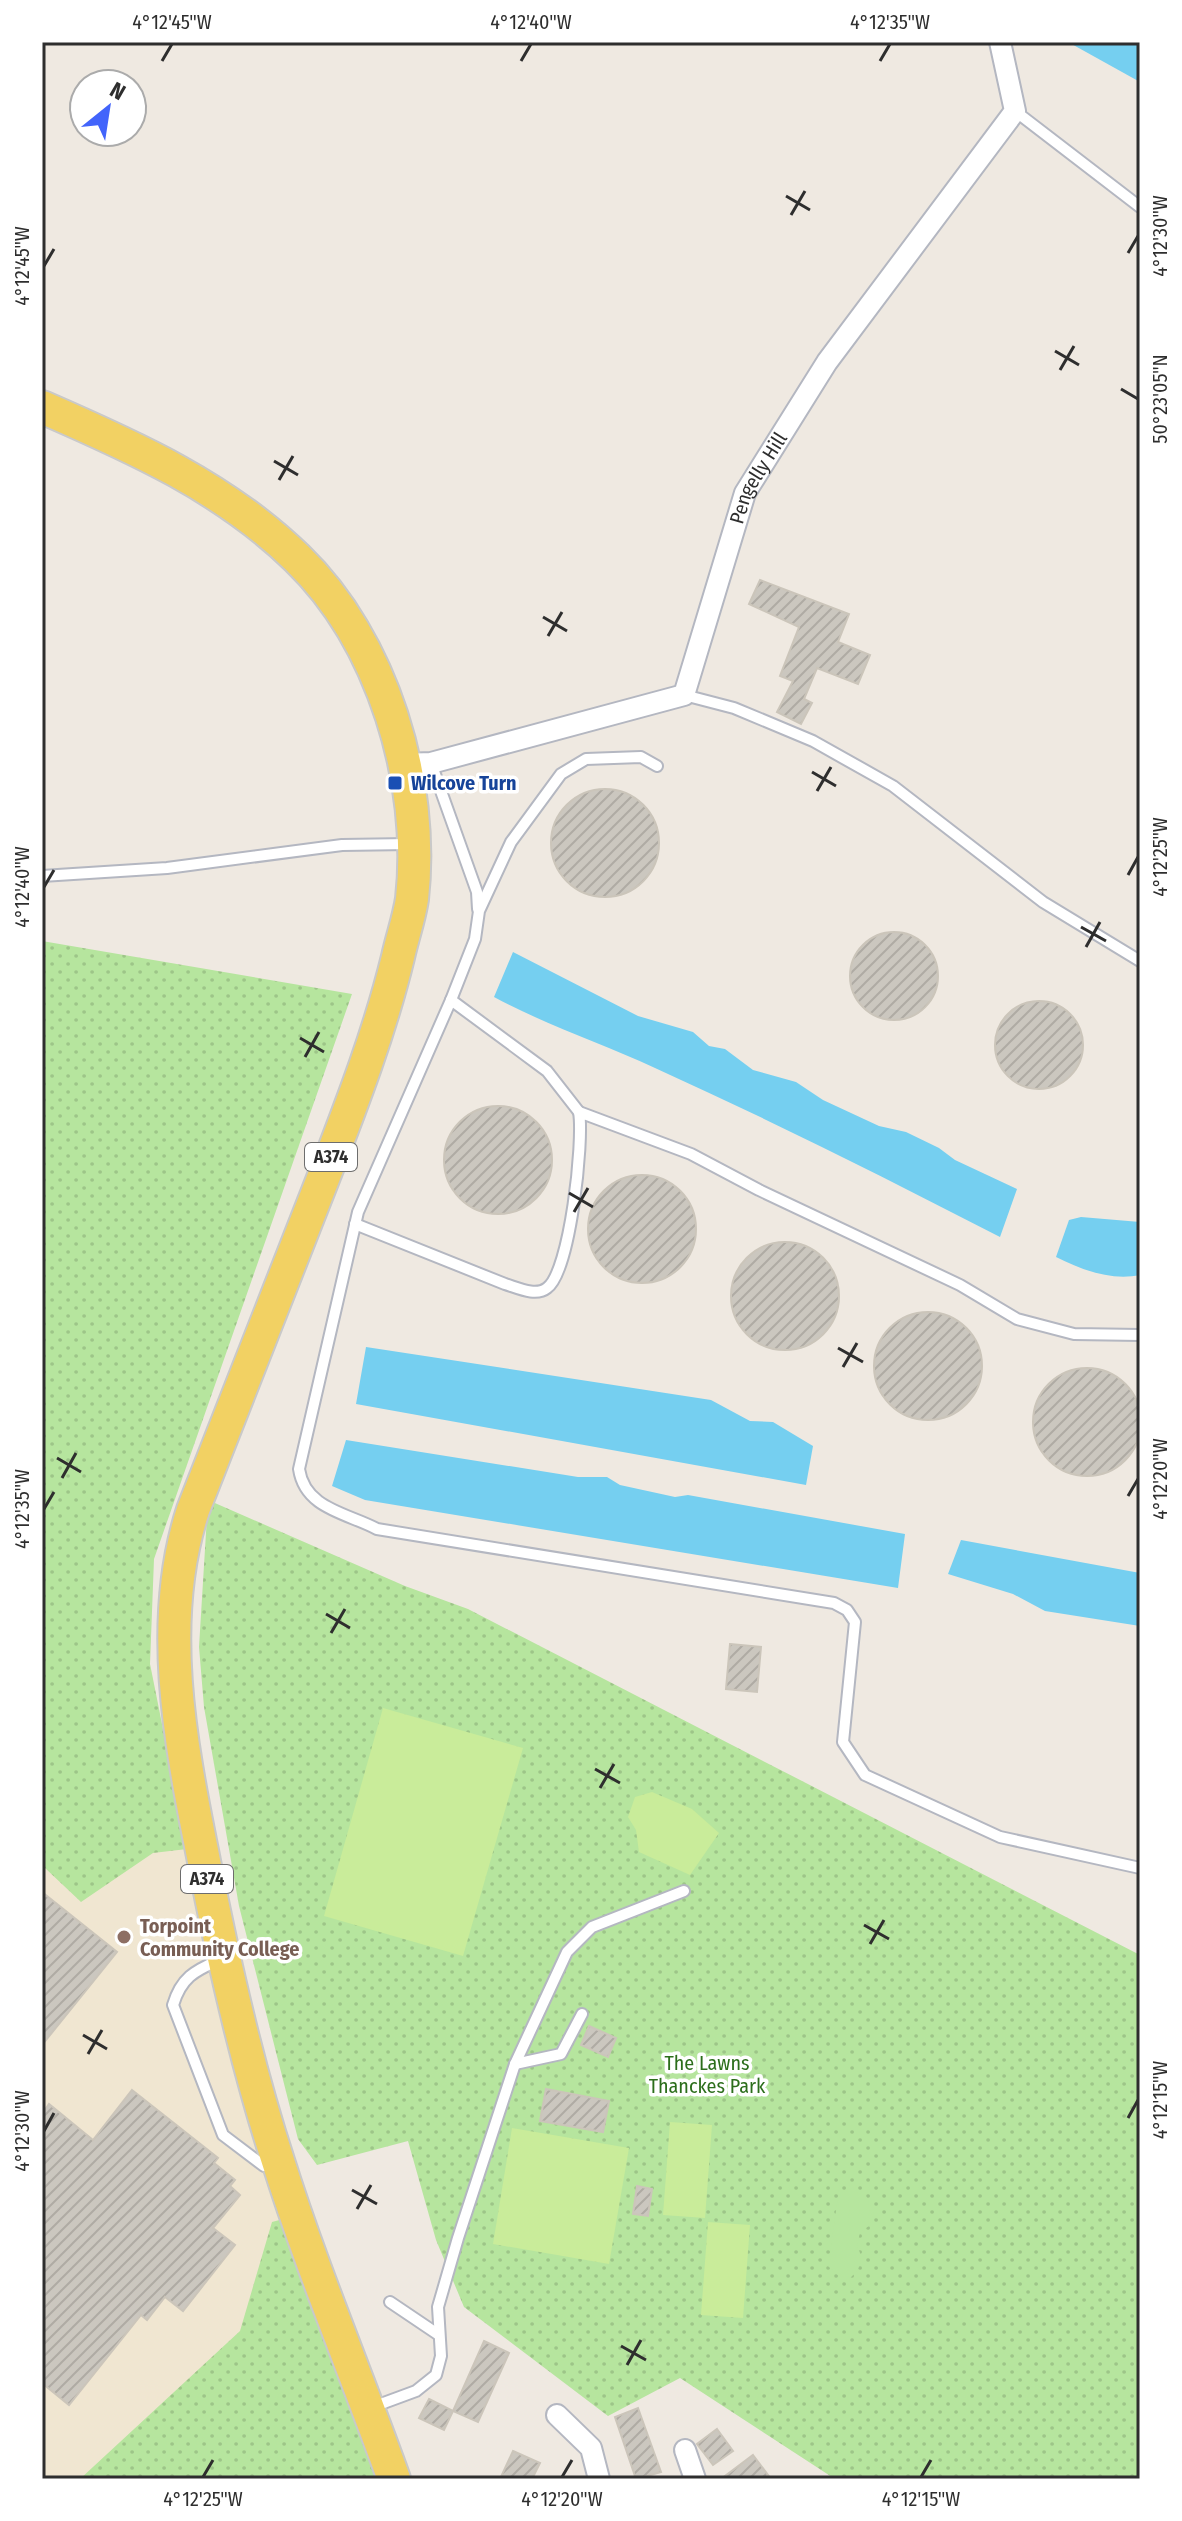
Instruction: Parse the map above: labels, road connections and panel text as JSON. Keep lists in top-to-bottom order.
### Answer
{
  "streets": {
    "main road": ["A374"],
    "street": ["Pengelly Hill"]
  },
  "parks": ["The Lawns Thanckes Park"],
  "places": {
    "transit": ["Wilcove Turn"],
    "other": ["Torpoint Community College"]
  },
  "north": "top right",
  "coordinates": [
    "4°12'45\"W",
    "4°12'40\"W",
    "4°12'35\"W",
    "4°12'30\"W",
    "50°23'05\"N",
    "4°12'25\"W",
    "4°12'20\"W",
    "4°12'15\"W"
  ]
}
